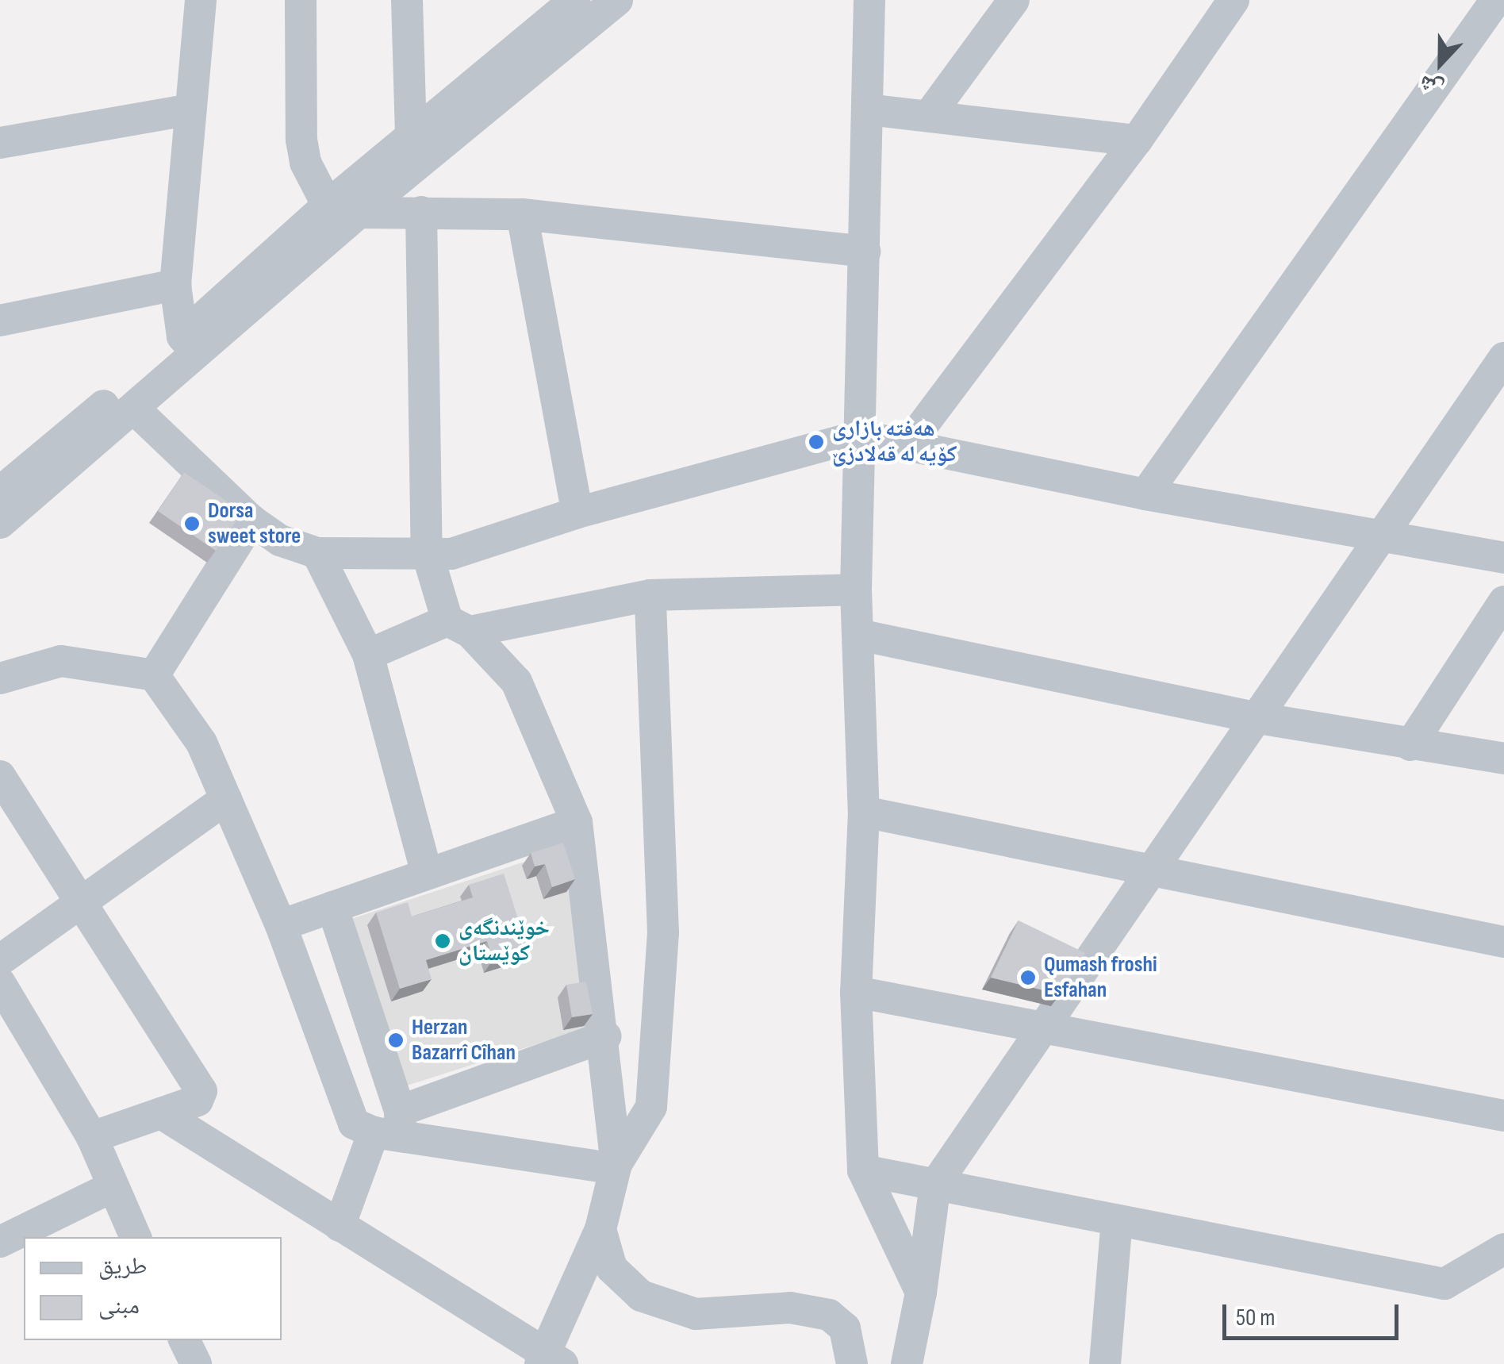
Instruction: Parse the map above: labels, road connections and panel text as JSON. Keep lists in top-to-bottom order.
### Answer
{
  "places": [
    "هەفتە بازاری کۆیە لە قەلادزێ",
    "Dorsa sweet store",
    "خوێندنگەی کوێستان",
    "Qumash froshi Esfahan",
    "Herzan Bazarrî Cîhan"
  ],
  "legend": ["طريق", "مبنى"],
  "scale_bar": "50 m",
  "north": "bottom"
}
